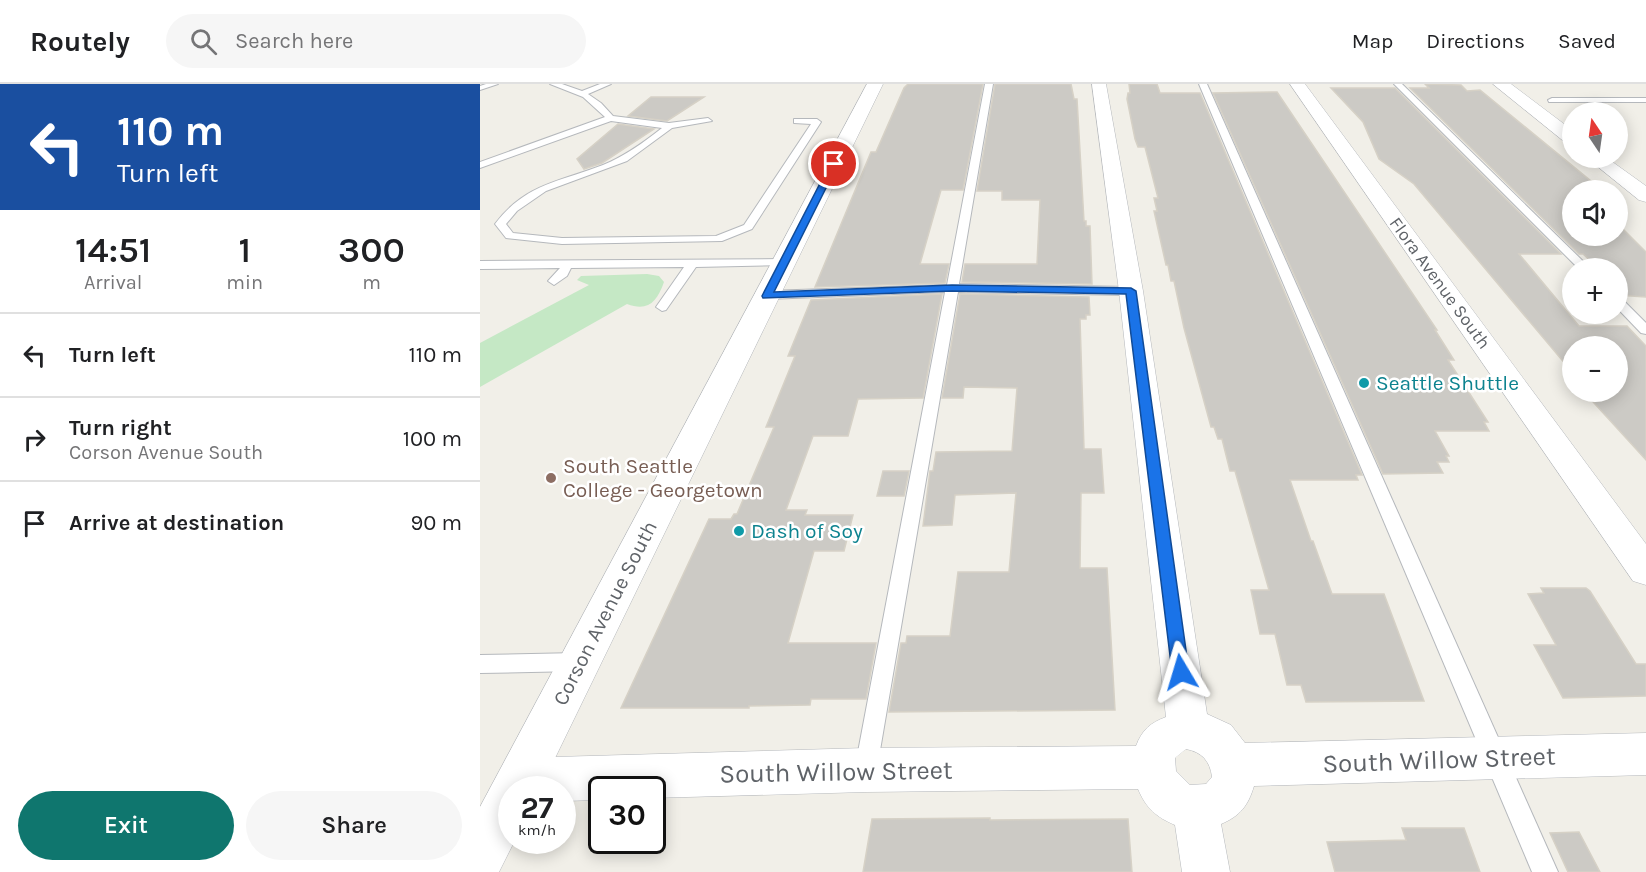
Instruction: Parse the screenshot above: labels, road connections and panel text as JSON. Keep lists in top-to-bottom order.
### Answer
{
  "streets": {
    "street": ["Flora Avenue South", "Corson Avenue South", "South Willow Street"]
  },
  "places": ["Seattle Shuttle", "South Seattle College - Georgetown", "Dash of Soy"],
  "north": "top",
  "page": {
    "header": "Routely",
    "search": "Search here",
    "nav": ["Map", "Directions", "Saved"],
    "turn": ["110 m", "Turn left"],
    "map_buttons": ["+", "−"],
    "eta": [
      "14:51",
      "Arrival",
      "1",
      "min",
      "300",
      "m"
    ],
    "list": [
      {
        "name": "Turn left",
        "value": "110 m"
      },
      {
        "name": "Turn right",
        "note": "Corson Avenue South",
        "value": "100 m"
      },
      {
        "name": "Arrive at destination",
        "value": "90 m"
      }
    ],
    "speed": "27 km/h",
    "limit": "30",
    "buttons": ["Exit", "Share"]
  }
}
